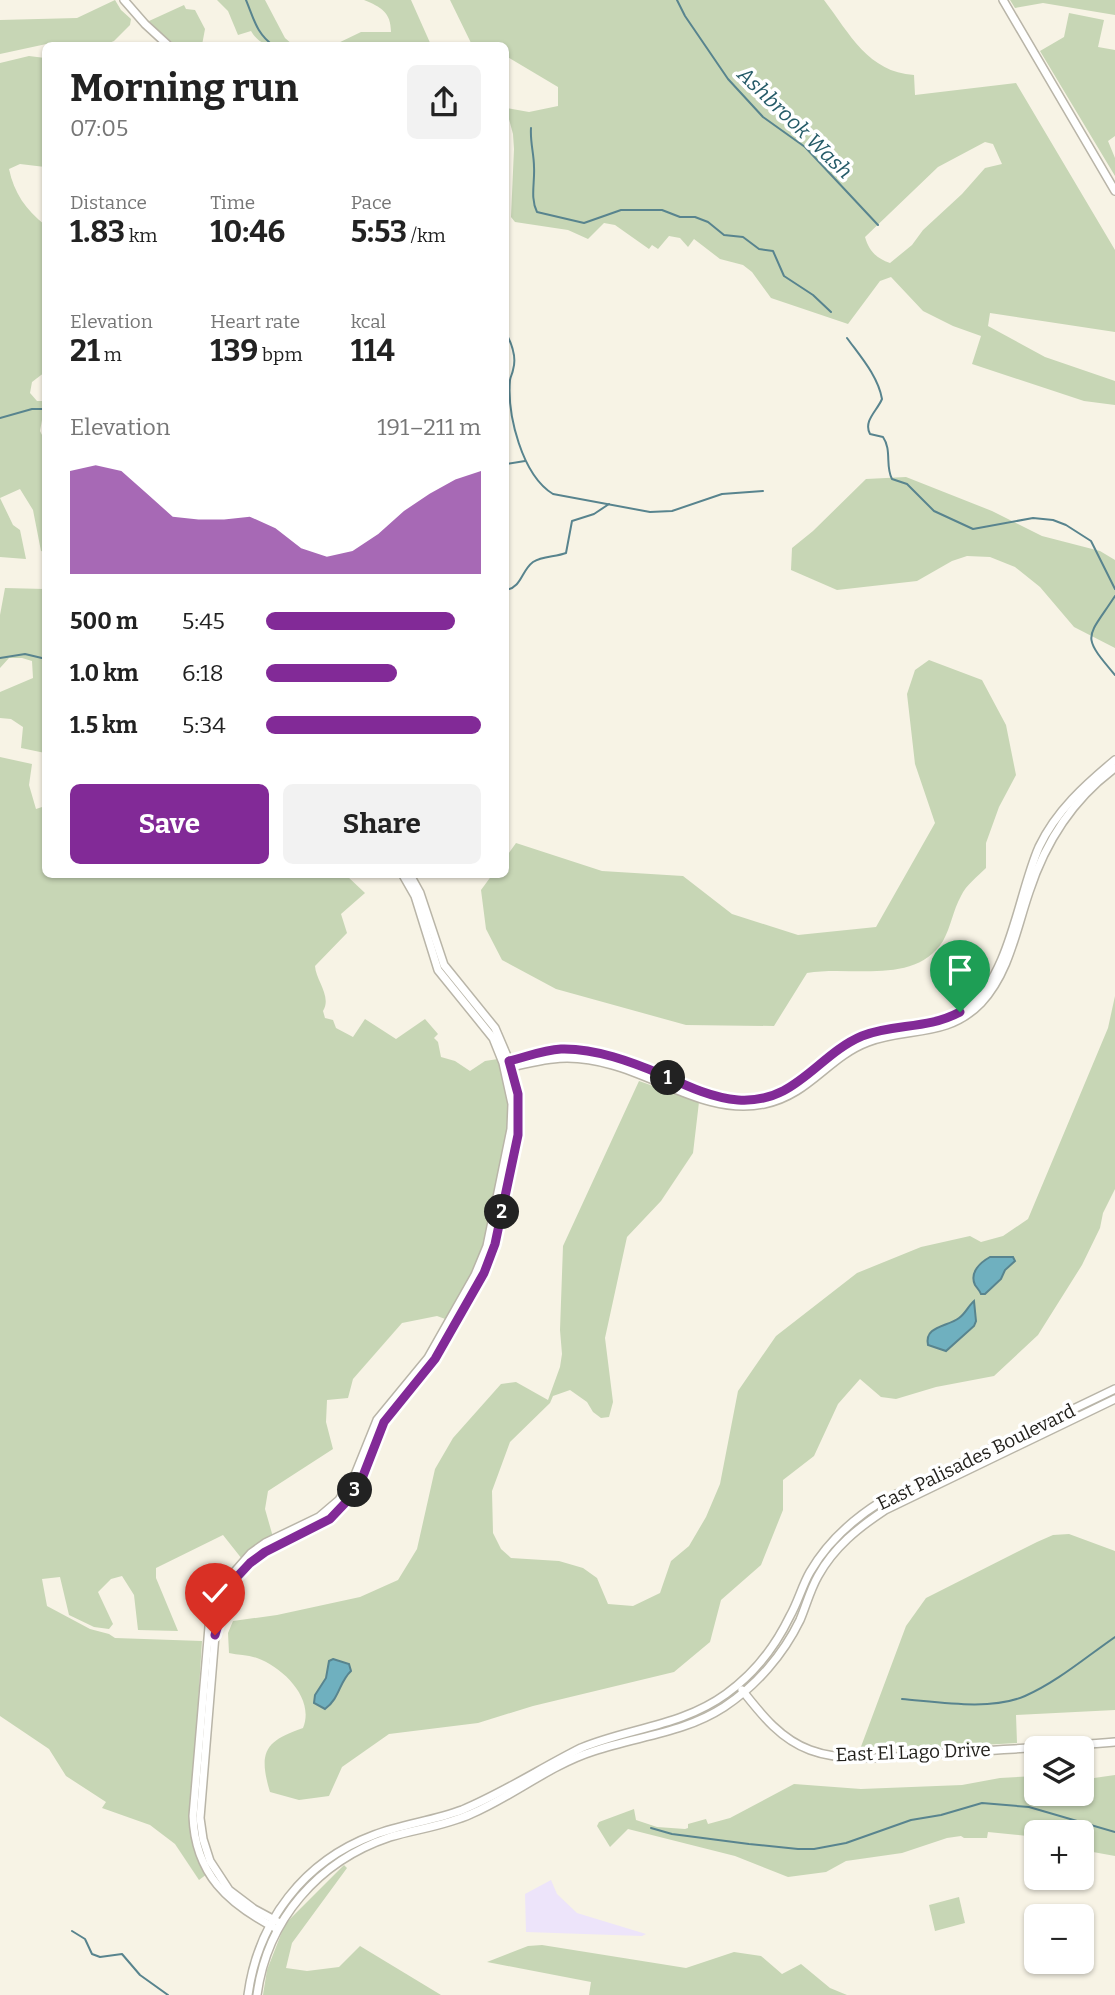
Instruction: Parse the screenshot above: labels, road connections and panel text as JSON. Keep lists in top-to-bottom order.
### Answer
{
  "streets": {
    "street": ["East Palisades Boulevard", "East El Lago Drive"]
  },
  "crossings": [
    ["East Palisades Boulevard", "East El Lago Drive"]
  ],
  "water": ["Ashbrook Wash"],
  "page": {
    "heading": ["Morning run", "07:05"],
    "stats": [
      ["Distance", "1.83 km"],
      ["Time", "10:46"],
      ["Pace", "5:53 /km"],
      ["Elevation", "21 m"],
      ["Heart rate", "139 bpm"],
      ["kcal", "114"]
    ],
    "chart": ["Elevation", "191–211 m"],
    "list": [
      {
        "name": "500 m",
        "note": "5:45"
      },
      {
        "name": "1.0 km",
        "note": "6:18"
      },
      {
        "name": "1.5 km",
        "note": "5:34"
      }
    ],
    "buttons": ["Save", "Share"],
    "pins": ["1", "2", "3"],
    "map_buttons": ["+", "−"]
  }
}
